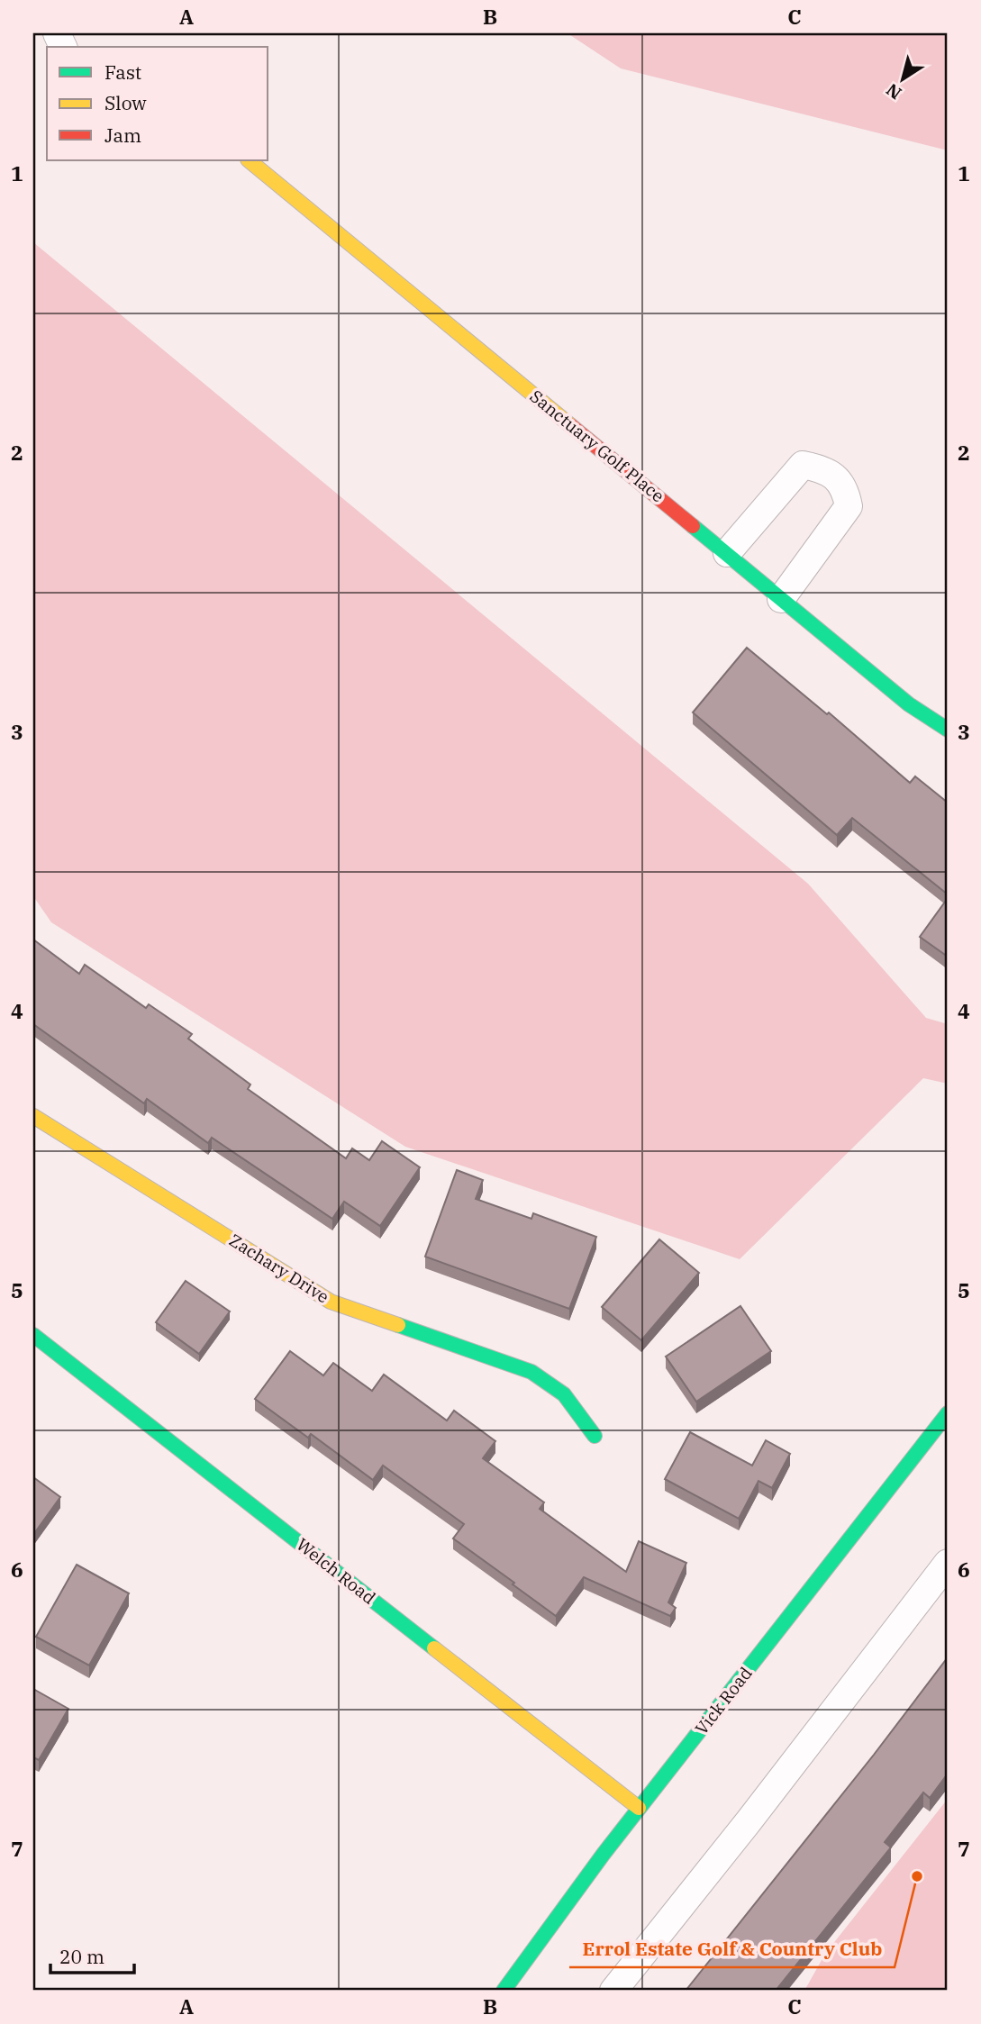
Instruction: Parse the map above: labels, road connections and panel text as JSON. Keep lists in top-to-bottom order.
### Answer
{
  "streets": {
    "street": [
      "Sanctuary Golf Place",
      "Zachary Drive",
      "Welch Road",
      "Vick Road"
    ]
  },
  "crossings": [
    ["Welch Road", "Vick Road"]
  ],
  "places": ["Errol Estate Golf & Country Club"],
  "legend": ["Fast", "Slow", "Jam"],
  "scale_bar": "20 m",
  "north": "bottom left",
  "grid": {
    "columns": ["A", "B", "C"],
    "rows": [
      "1",
      "2",
      "3",
      "4",
      "5",
      "6",
      "7"
    ]
  }
}
